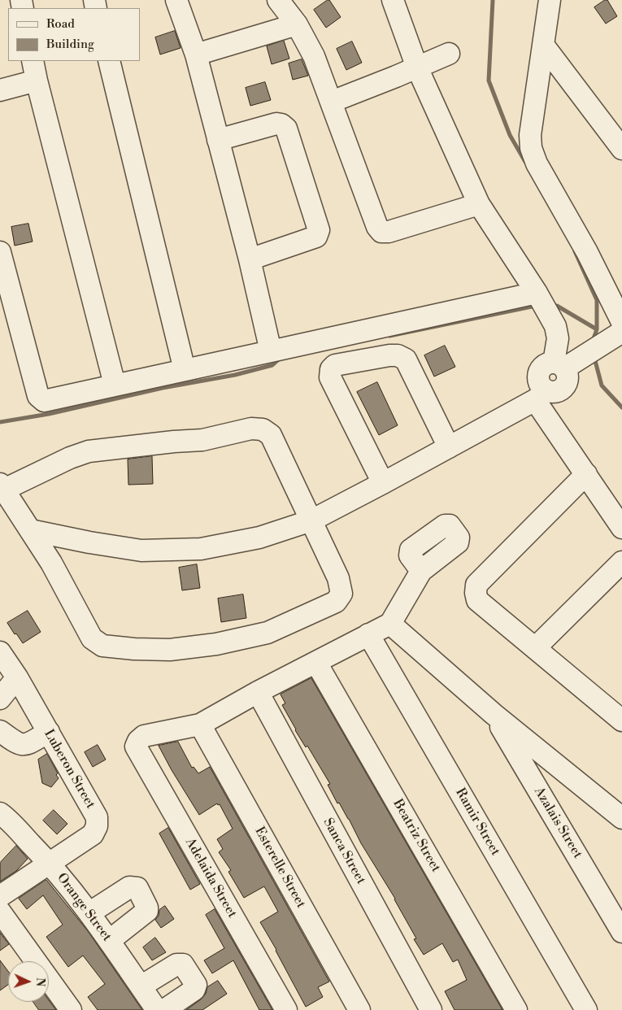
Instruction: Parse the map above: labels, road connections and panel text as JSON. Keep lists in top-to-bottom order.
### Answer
{
  "streets": {
    "street": [
      "Luberon Street",
      "Ramir Street",
      "Azalais Street",
      "Beatriz Street",
      "Sanca Street",
      "Esterelle Street",
      "Adelaida Street",
      "Orange Street"
    ]
  },
  "crossings": [
    ["Luberon Street", "Orange Street"],
    ["Esterelle Street", "Adelaida Street"]
  ],
  "legend": ["Road", "Building"],
  "north": "right"
}
